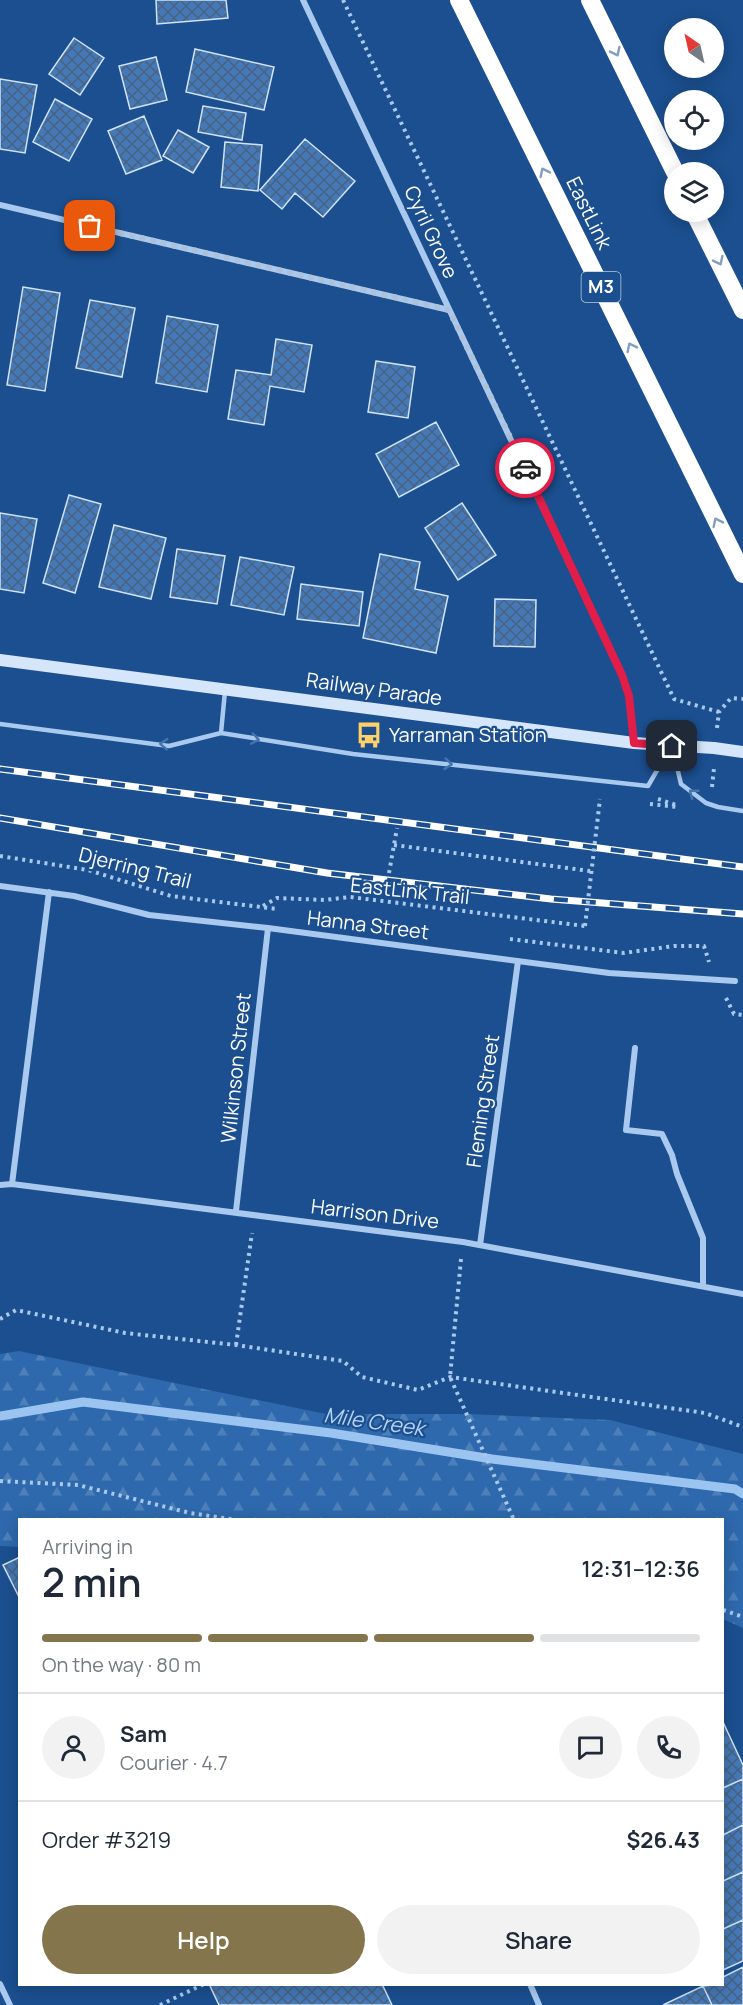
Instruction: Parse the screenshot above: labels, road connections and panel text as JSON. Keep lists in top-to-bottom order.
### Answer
{
  "streets": {
    "highway": ["EastLink", "M3"],
    "main road": ["Railway Parade"],
    "street": [
      "Cyril Grove",
      "Hanna Street",
      "Wilkinson Street",
      "Fleming Street",
      "Harrison Drive"
    ],
    "path": ["Djerring Trail", "EastLink Trail"]
  },
  "crossings": [
    ["Cyril Grove", "Railway Parade"],
    ["Djerring Trail", "EastLink Trail"],
    ["Hanna Street", "Wilkinson Street"],
    ["Hanna Street", "Fleming Street"],
    ["Wilkinson Street", "Harrison Drive"],
    ["Fleming Street", "Harrison Drive"]
  ],
  "water": ["Mile Creek"],
  "places": {
    "bus stop": ["Yarraman Station"]
  },
  "north": "top left",
  "page": {
    "heading": ["2 min", "Arriving in", "12:31–12:36"],
    "panel": [
      "Sam",
      "Courier · 4.7",
      "Order #3219",
      "$26.43"
    ],
    "bar": "On the way · 80 m",
    "buttons": ["Help", "Share"]
  }
}
